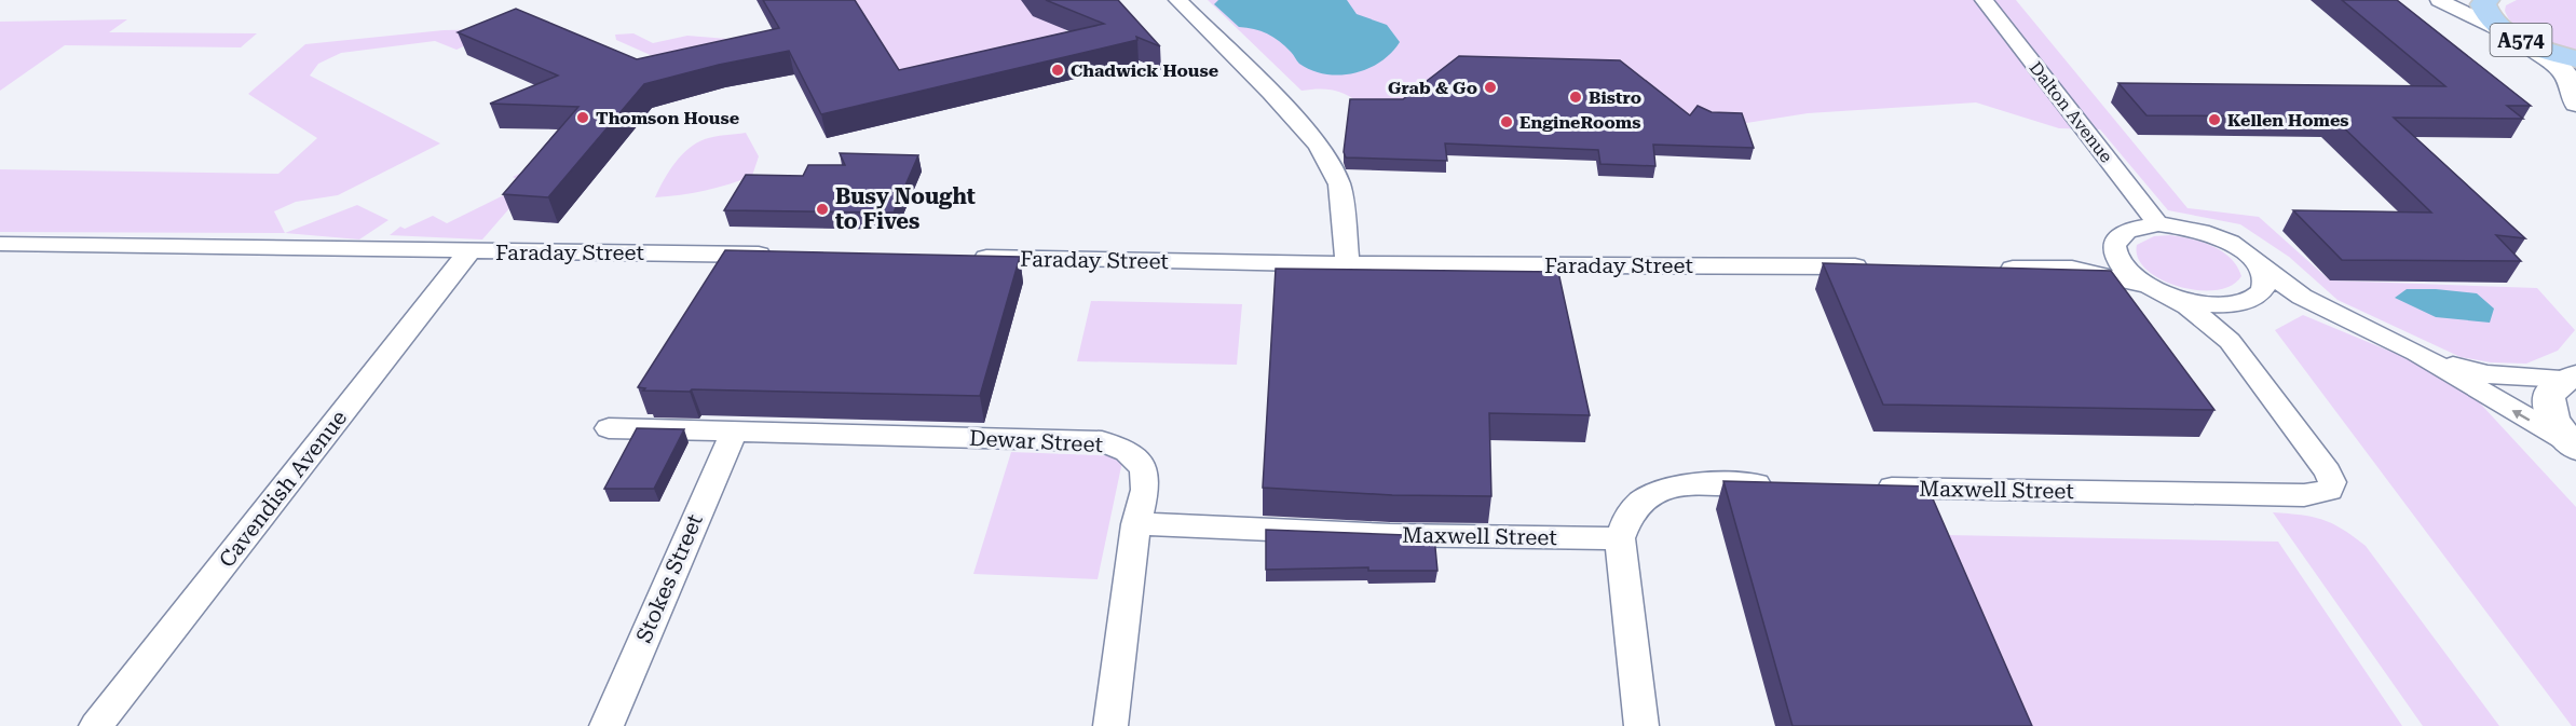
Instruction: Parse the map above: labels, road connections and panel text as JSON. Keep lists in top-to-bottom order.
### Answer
{
  "streets": {
    "main road": ["A574"],
    "street": [
      "Dalton Avenue",
      "Faraday Street",
      "Dewar Street",
      "Cavendish Avenue",
      "Maxwell Street",
      "Stokes Street"
    ]
  },
  "crossings": [
    ["Faraday Street", "Cavendish Avenue"],
    ["Dewar Street", "Maxwell Street"],
    ["Dewar Street", "Stokes Street"]
  ],
  "places": [
    "Chadwick House",
    "Grab & Go",
    "Bistro",
    "Thomson House",
    "Kellen Homes",
    "EngineRooms",
    "Busy Nought to Fives"
  ]
}
